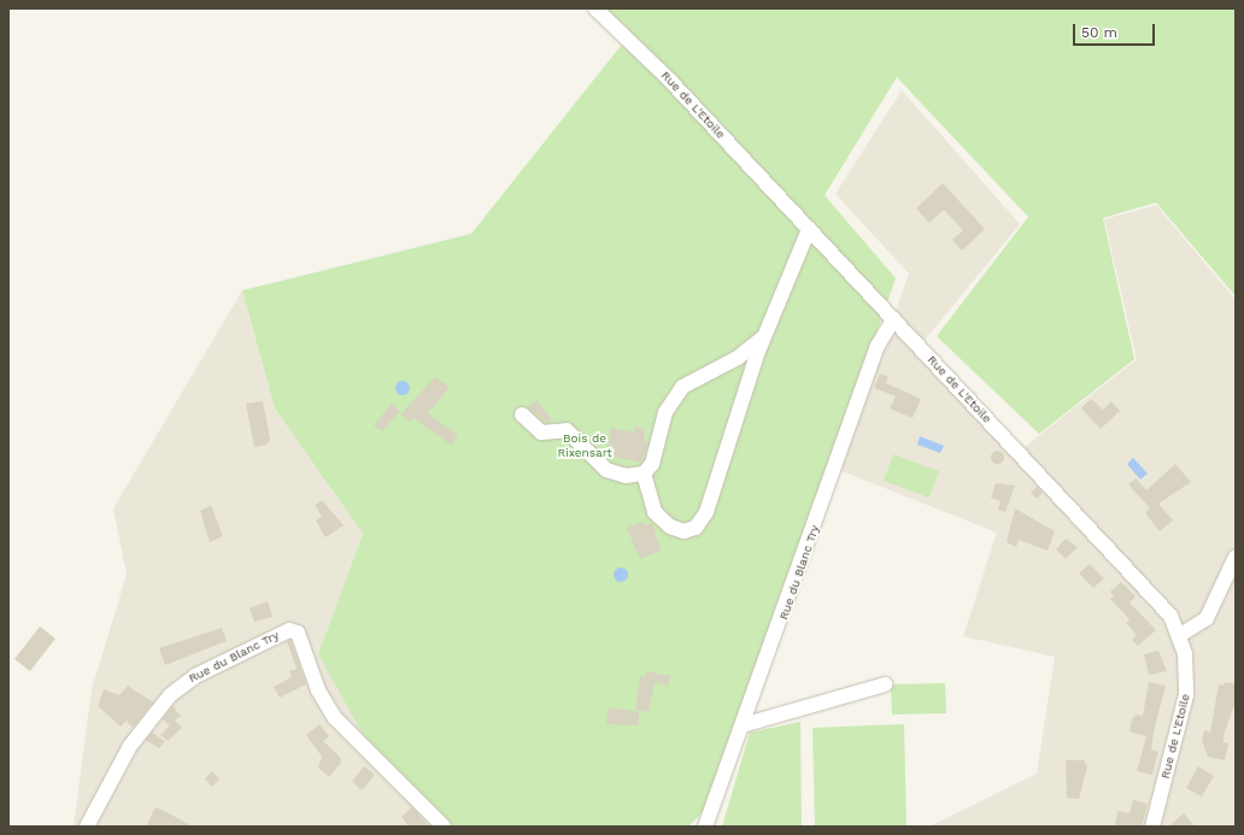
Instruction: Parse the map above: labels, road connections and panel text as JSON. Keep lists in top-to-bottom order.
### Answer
{
  "streets": {
    "street": ["Rue de L'Etoile", "Rue du Blanc Try"]
  },
  "crossings": [
    ["Rue de L'Etoile", "Rue du Blanc Try"]
  ],
  "parks": ["Bois de Rixensart"],
  "scale_bar": "50 m"
}
